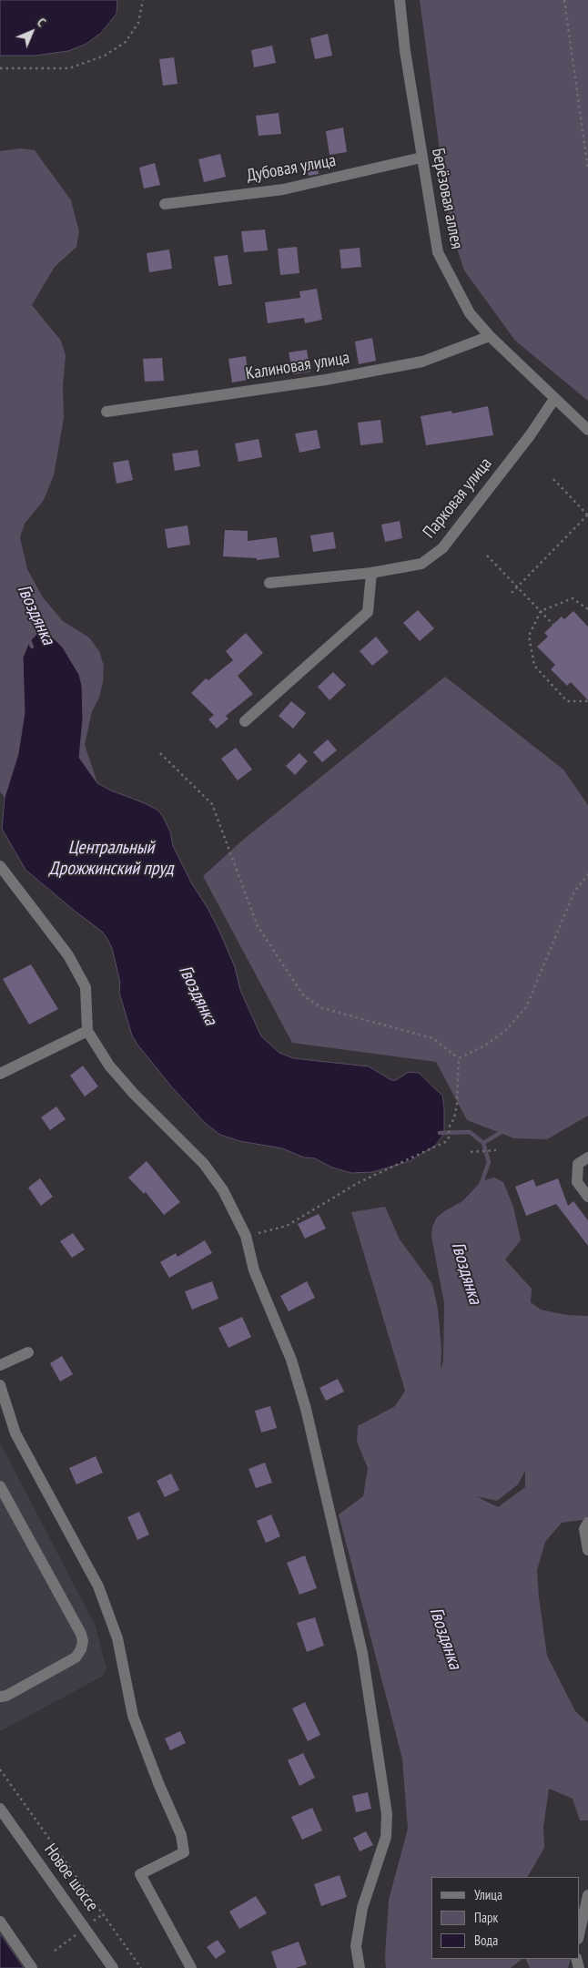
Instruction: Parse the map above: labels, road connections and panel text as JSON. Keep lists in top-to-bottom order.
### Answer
{
  "streets": {
    "street": [
      "Дубовая улица",
      "Берёзовая аллея",
      "Калиновая улица",
      "Парковая улица",
      "Новое шоссе"
    ]
  },
  "crossings": [
    ["Дубовая улица", "Берёзовая аллея"],
    ["Берёзовая аллея", "Калиновая улица"],
    ["Берёзовая аллея", "Парковая улица"]
  ],
  "water": ["Гвоздянка", "Центральный Дрожжинский пруд"],
  "legend": ["Улица", "Парк", "Вода"],
  "north": "top right"
}
